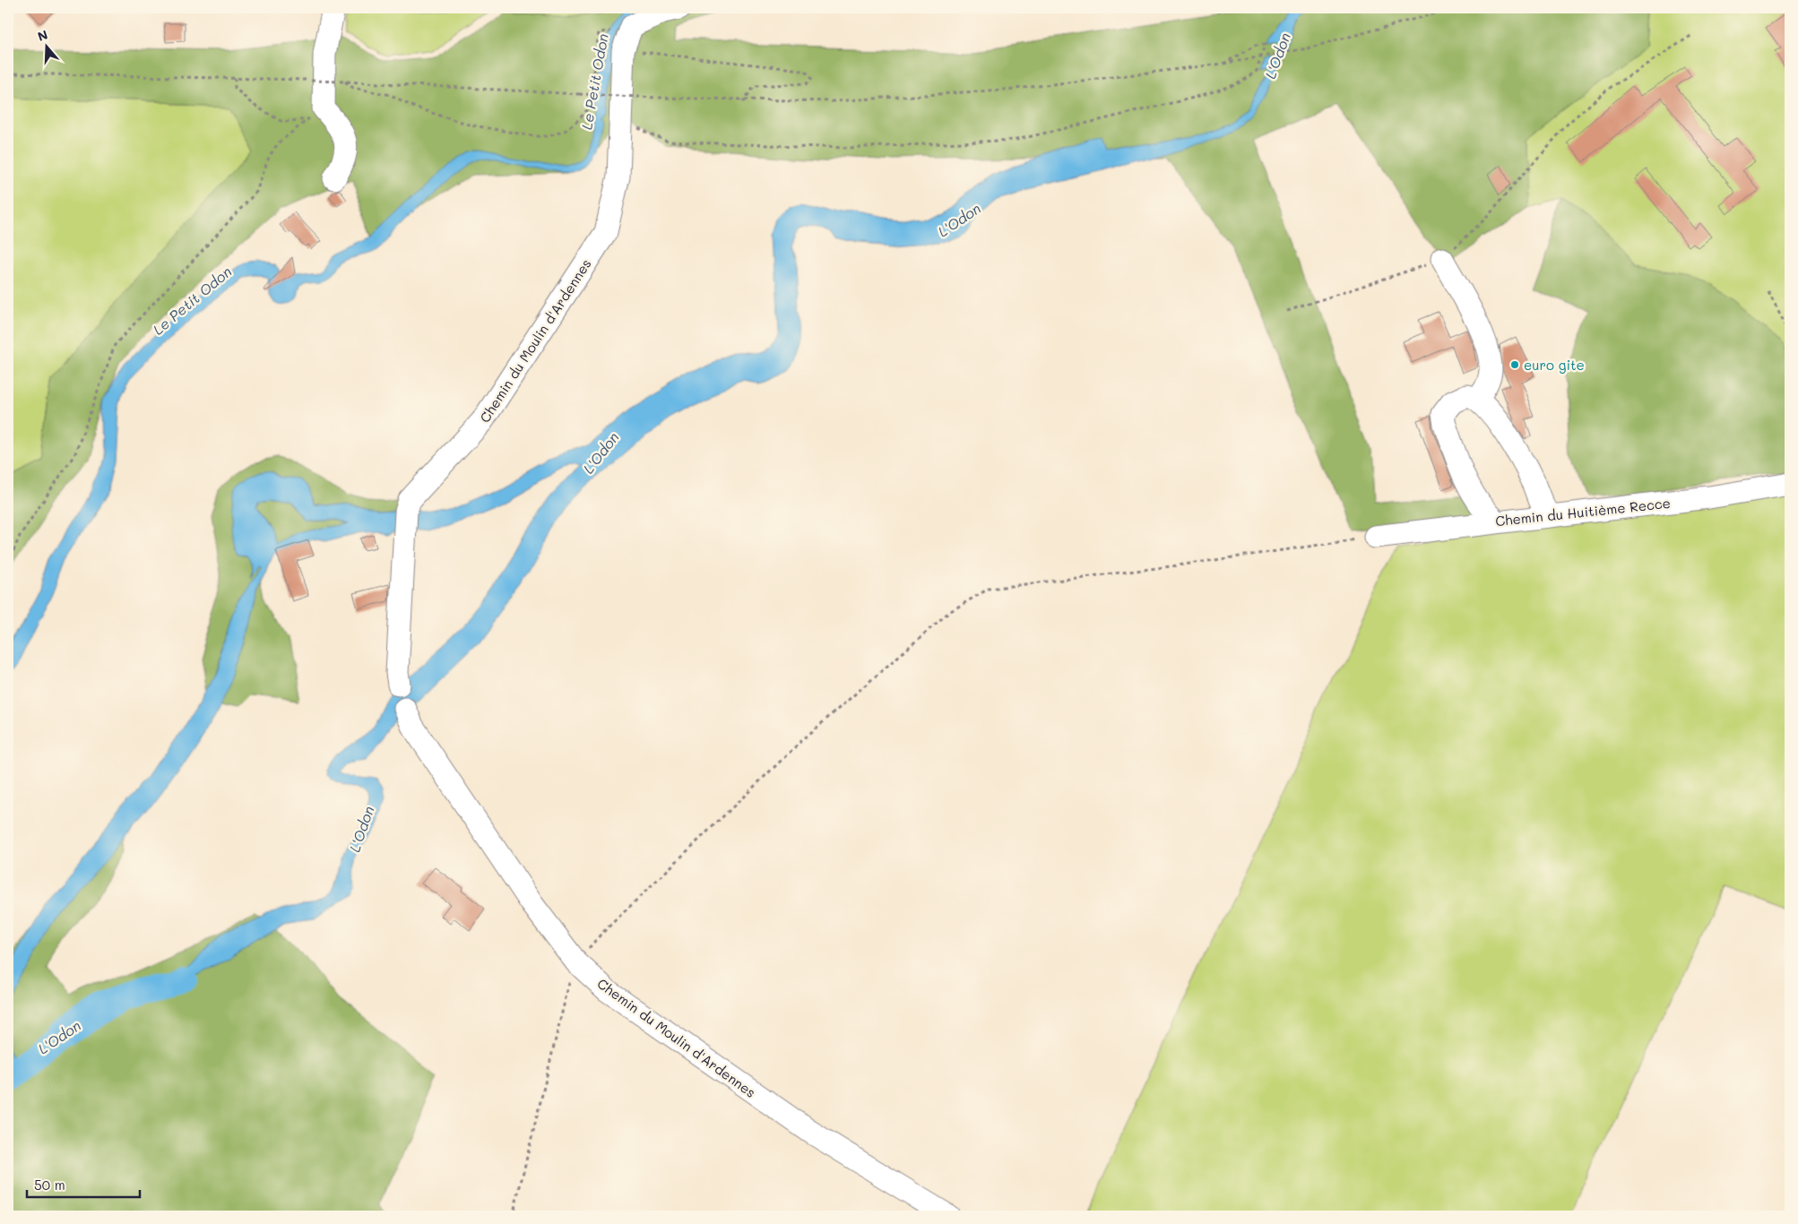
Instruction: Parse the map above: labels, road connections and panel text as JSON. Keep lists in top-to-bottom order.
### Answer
{
  "streets": {
    "street": ["Chemin du Moulin d'Ardennes", "Chemin du Huitième Recce"]
  },
  "water": ["L'Odon", "Le Petit Odon"],
  "places": ["euro gite"],
  "scale_bar": "50 m",
  "north": "top"
}
